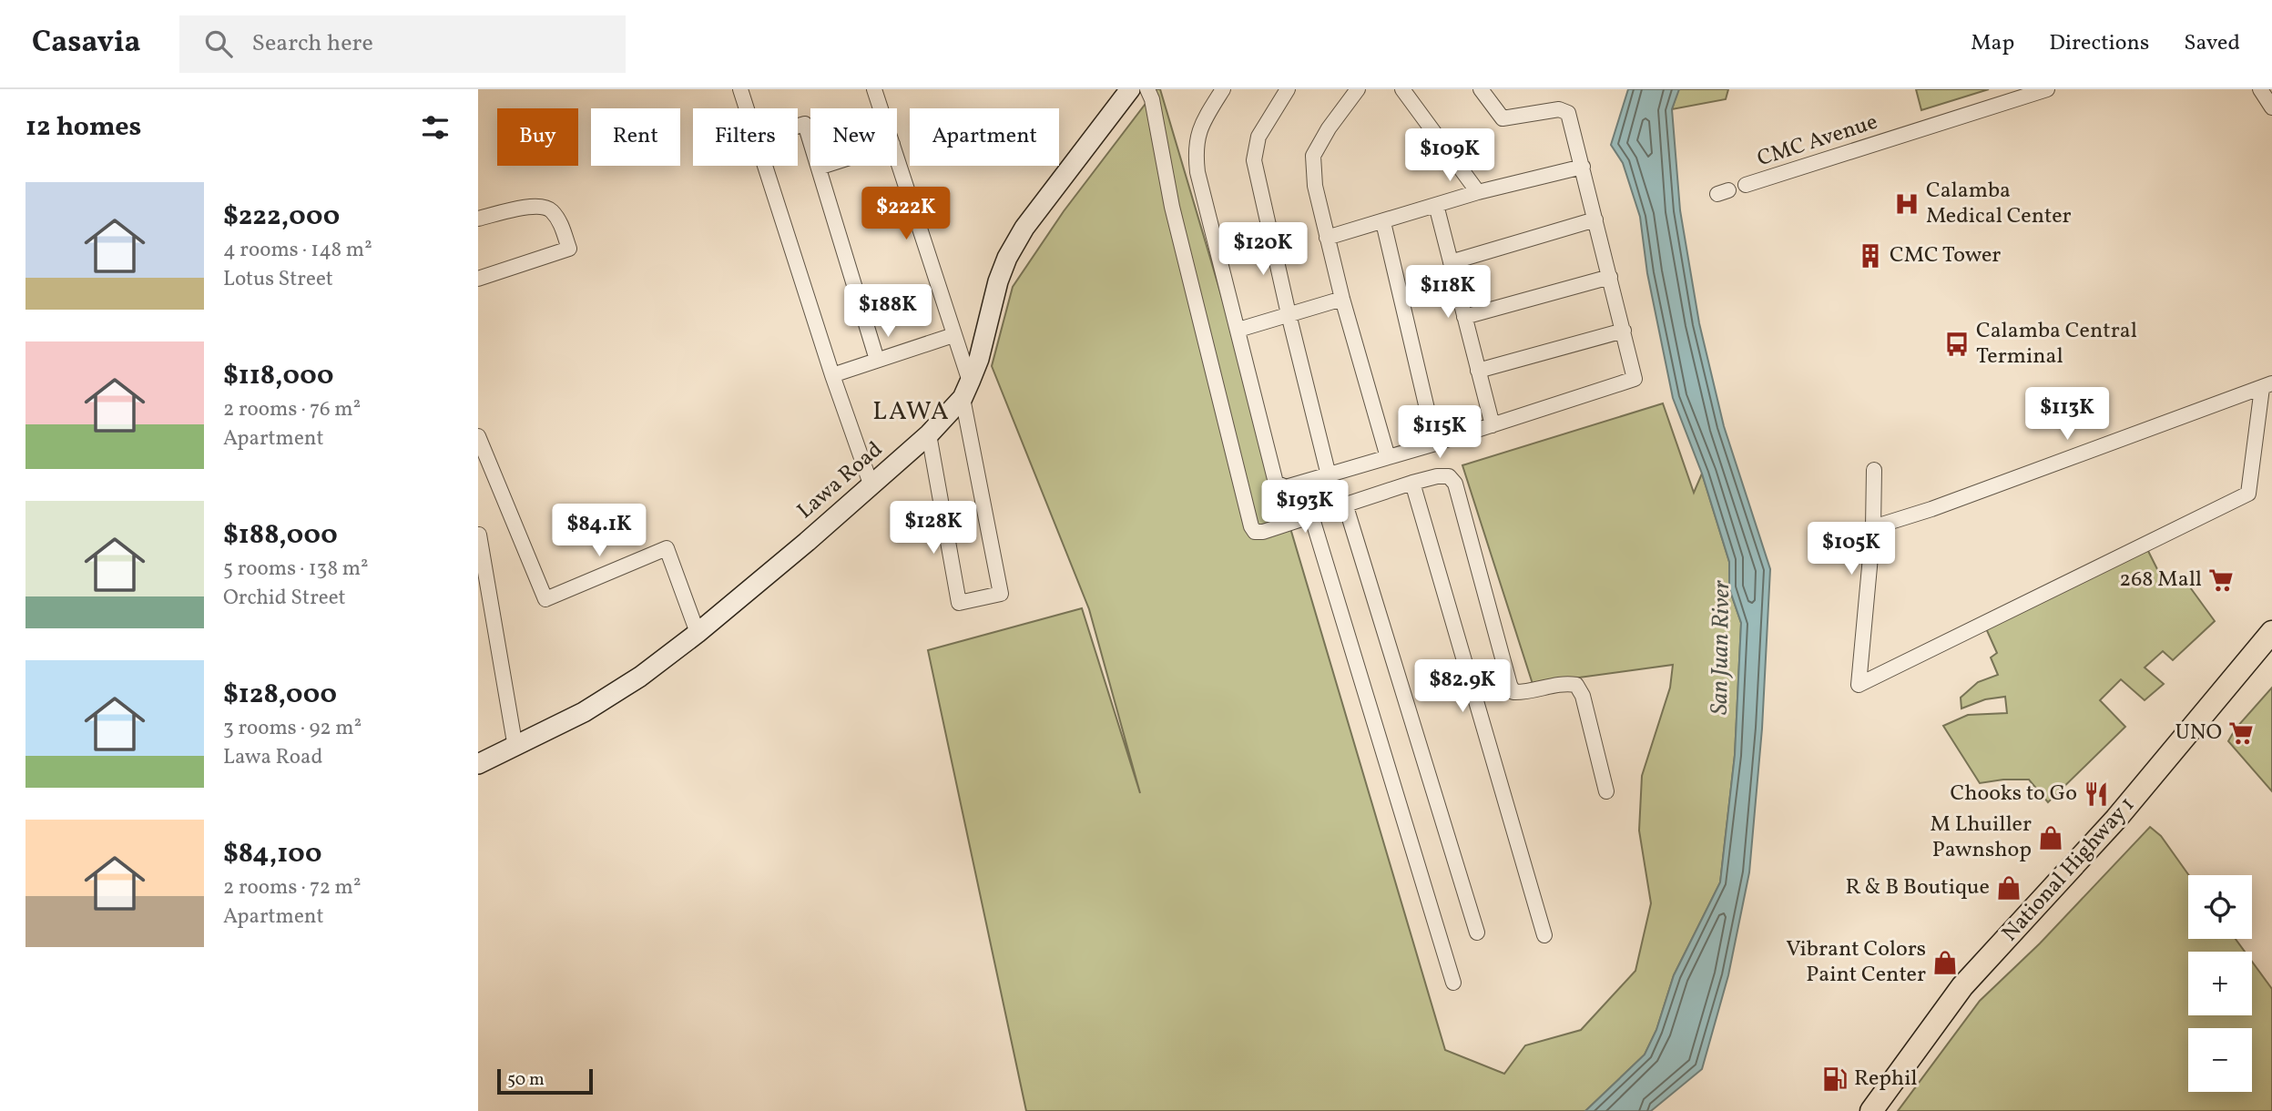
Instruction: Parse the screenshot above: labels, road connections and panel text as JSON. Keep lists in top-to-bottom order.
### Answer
{
  "streets": {
    "highway": ["National Highway 1"],
    "main road": ["Lawa Road"],
    "street": ["CMC Avenue"]
  },
  "districts": ["LAWA"],
  "water": ["San Juan River"],
  "places": {
    "hospital": ["Calamba Medical Center"],
    "building": ["CMC Tower"],
    "bus stop": ["Calamba Central Terminal"],
    "supermarket": ["268 Mall", "UNO"],
    "restaurant": ["Chooks to Go"],
    "shop": ["M Lhuiller Pawnshop", "R & B Boutique", "Vibrant Colors Paint Center"],
    "fuel station": ["Rephil"]
  },
  "scale_bar": "50 m",
  "page": {
    "header": "Casavia",
    "search": "Search here",
    "nav": ["Map", "Directions", "Saved"],
    "heading": "12 homes",
    "chip": [
      "Buy",
      "Rent",
      "Filters",
      "New",
      "Apartment"
    ],
    "price": [
      "$109K",
      "$222K",
      "$120K",
      "$118K",
      "$188K",
      "$113K",
      "$115K",
      "$193K",
      "$128K",
      "$84.1K",
      "$105K",
      "$82.9K"
    ],
    "list": [
      {
        "name": "$222,000",
        "note": "4 rooms · 148 m² · Lotus Street"
      },
      {
        "name": "$118,000",
        "note": "2 rooms · 76 m² · Apartment"
      },
      {
        "name": "$188,000",
        "note": "5 rooms · 138 m² · Orchid Street"
      },
      {
        "name": "$128,000",
        "note": "3 rooms · 92 m² · Lawa Road"
      },
      {
        "name": "$84,100",
        "note": "2 rooms · 72 m² · Apartment"
      }
    ],
    "map_buttons": ["+", "−"],
    "scale": "50 m"
  }
}
